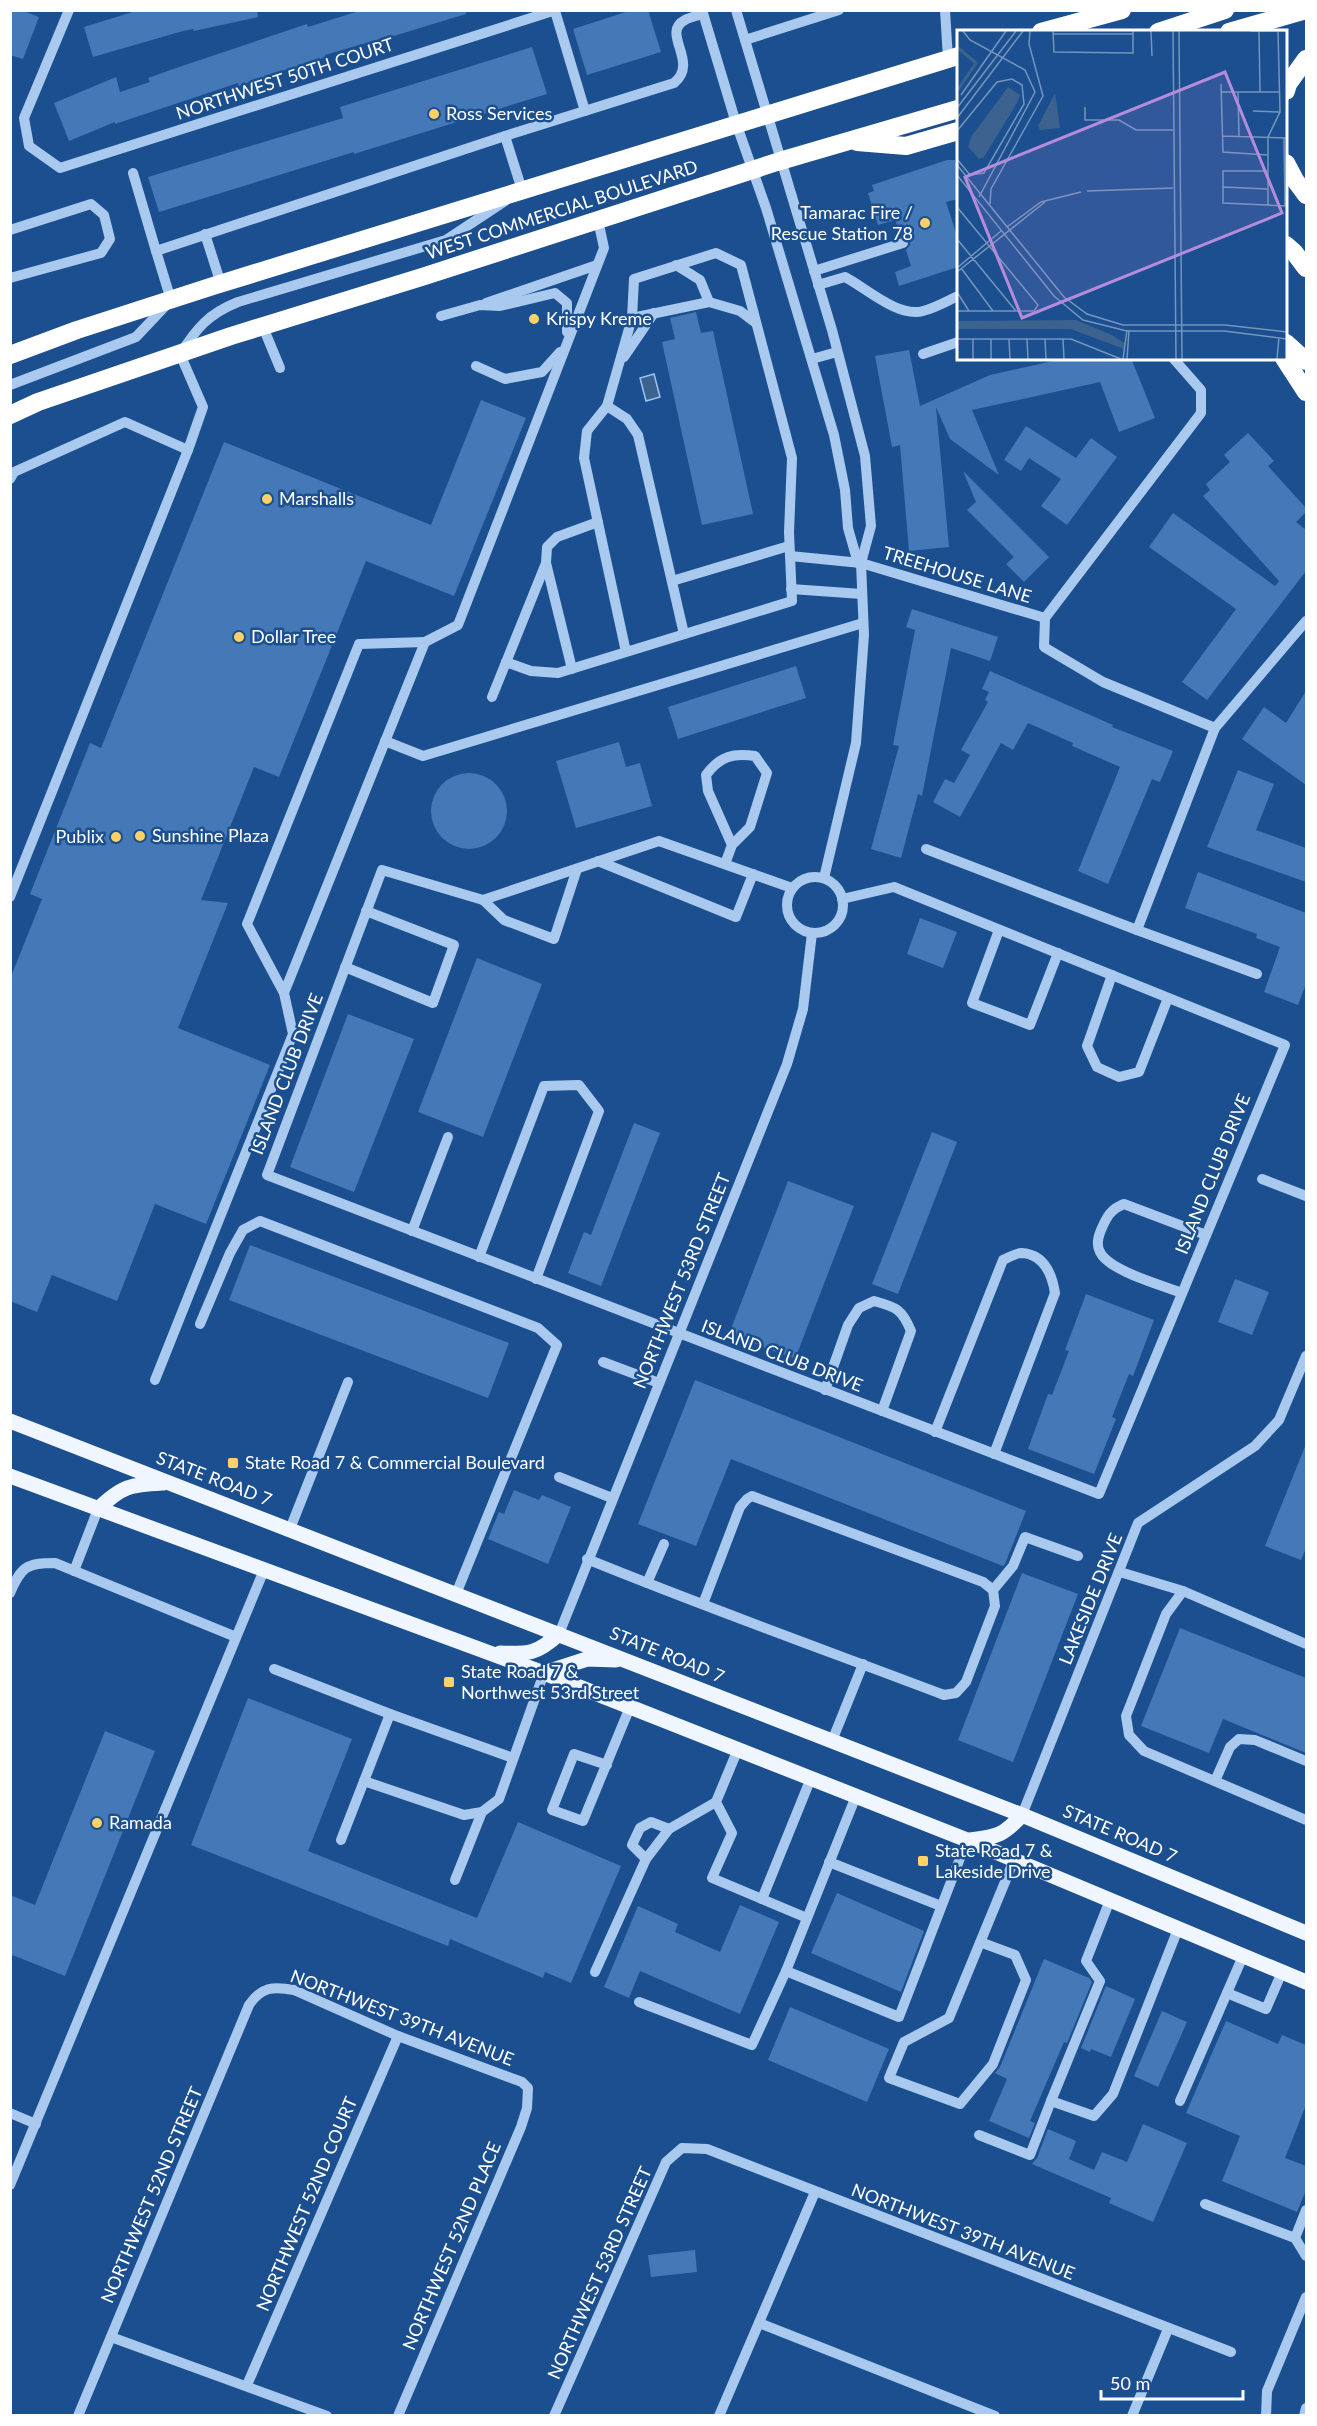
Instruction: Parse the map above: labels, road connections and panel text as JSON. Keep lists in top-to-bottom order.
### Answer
{
  "streets": {
    "highway": ["WEST COMMERCIAL BOULEVARD"],
    "main road": ["STATE ROAD 7"],
    "street": [
      "NORTHWEST 50TH COURT",
      "TREEHOUSE LANE",
      "ISLAND CLUB DRIVE",
      "NORTHWEST 53RD STREET",
      "LAKESIDE DRIVE",
      "NORTHWEST 39TH AVENUE",
      "NORTHWEST 52ND STREET",
      "NORTHWEST 52ND COURT",
      "NORTHWEST 52ND PLACE"
    ]
  },
  "crossings": [
    ["ISLAND CLUB DRIVE", "NORTHWEST 53RD STREET"],
    ["NORTHWEST 53RD STREET", "STATE ROAD 7"],
    ["NORTHWEST 53RD STREET", "NORTHWEST 39TH AVENUE"],
    ["STATE ROAD 7", "LAKESIDE DRIVE"],
    ["NORTHWEST 39TH AVENUE", "NORTHWEST 52ND STREET"],
    ["NORTHWEST 39TH AVENUE", "NORTHWEST 52ND COURT"],
    ["NORTHWEST 39TH AVENUE", "NORTHWEST 52ND PLACE"]
  ],
  "places": {
    "other": [
      "Ross Services",
      "Tamarac Fire / Rescue Station 78",
      "Krispy Kreme",
      "Marshalls",
      "Dollar Tree",
      "Sunshine Plaza",
      "Publix",
      "Ramada"
    ],
    "transit": ["State Road 7 & Commercial Boulevard", "State Road 7 & Northwest 53rd Street", "State Road 7 & Lakeside Drive"]
  },
  "scale_bar": "50 m"
}
